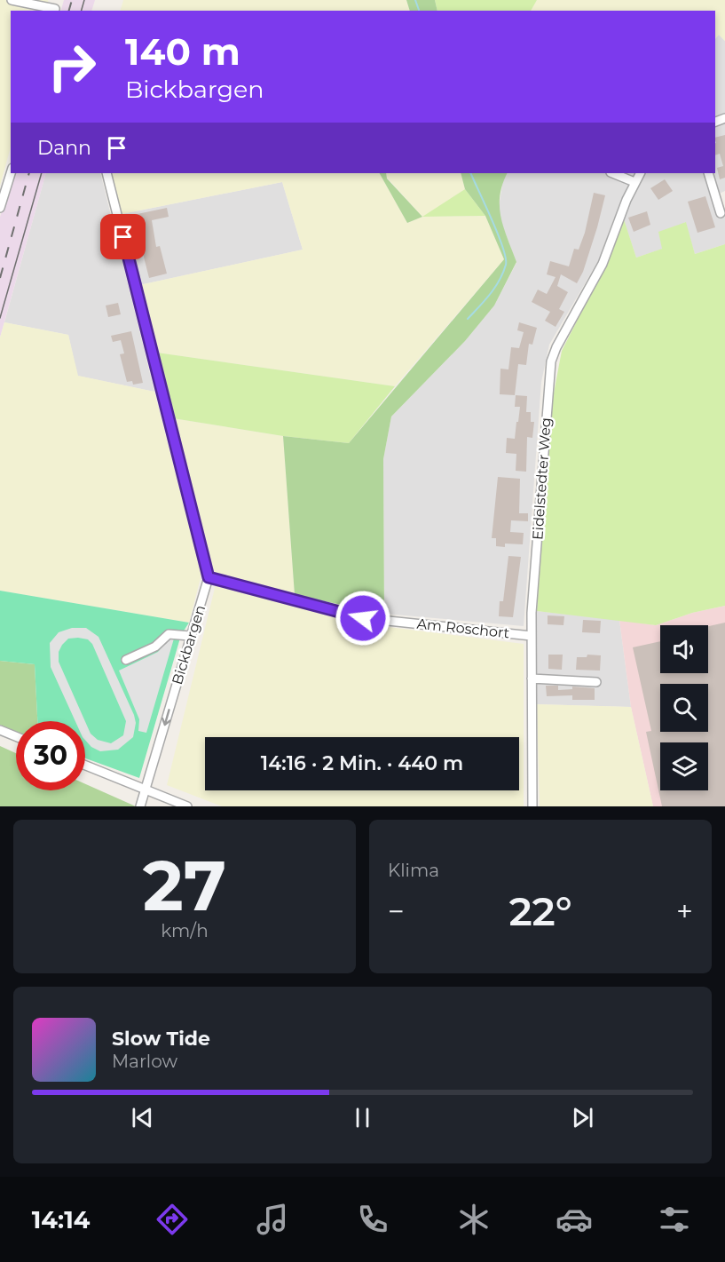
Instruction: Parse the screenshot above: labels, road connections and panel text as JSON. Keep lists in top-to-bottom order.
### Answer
{
  "streets": {
    "street": ["Eidelstedter Weg", "Am Roschort", "Bickbargen"]
  },
  "crossings": [
    ["Eidelstedter Weg", "Am Roschort"],
    ["Am Roschort", "Bickbargen"]
  ],
  "one_way": ["Bickbargen"],
  "page": {
    "turn": ["140 m", "Bickbargen"],
    "then": "Dann",
    "limit": "30",
    "trip": "14:16 · 2 Min. · 440 m",
    "tile": [
      ["27", "km/h"],
      "Klima"
    ],
    "heat": ["−", "22°", "+"],
    "song": ["Slow Tide", "Marlow"],
    "tabs": "14:14"
  }
}
